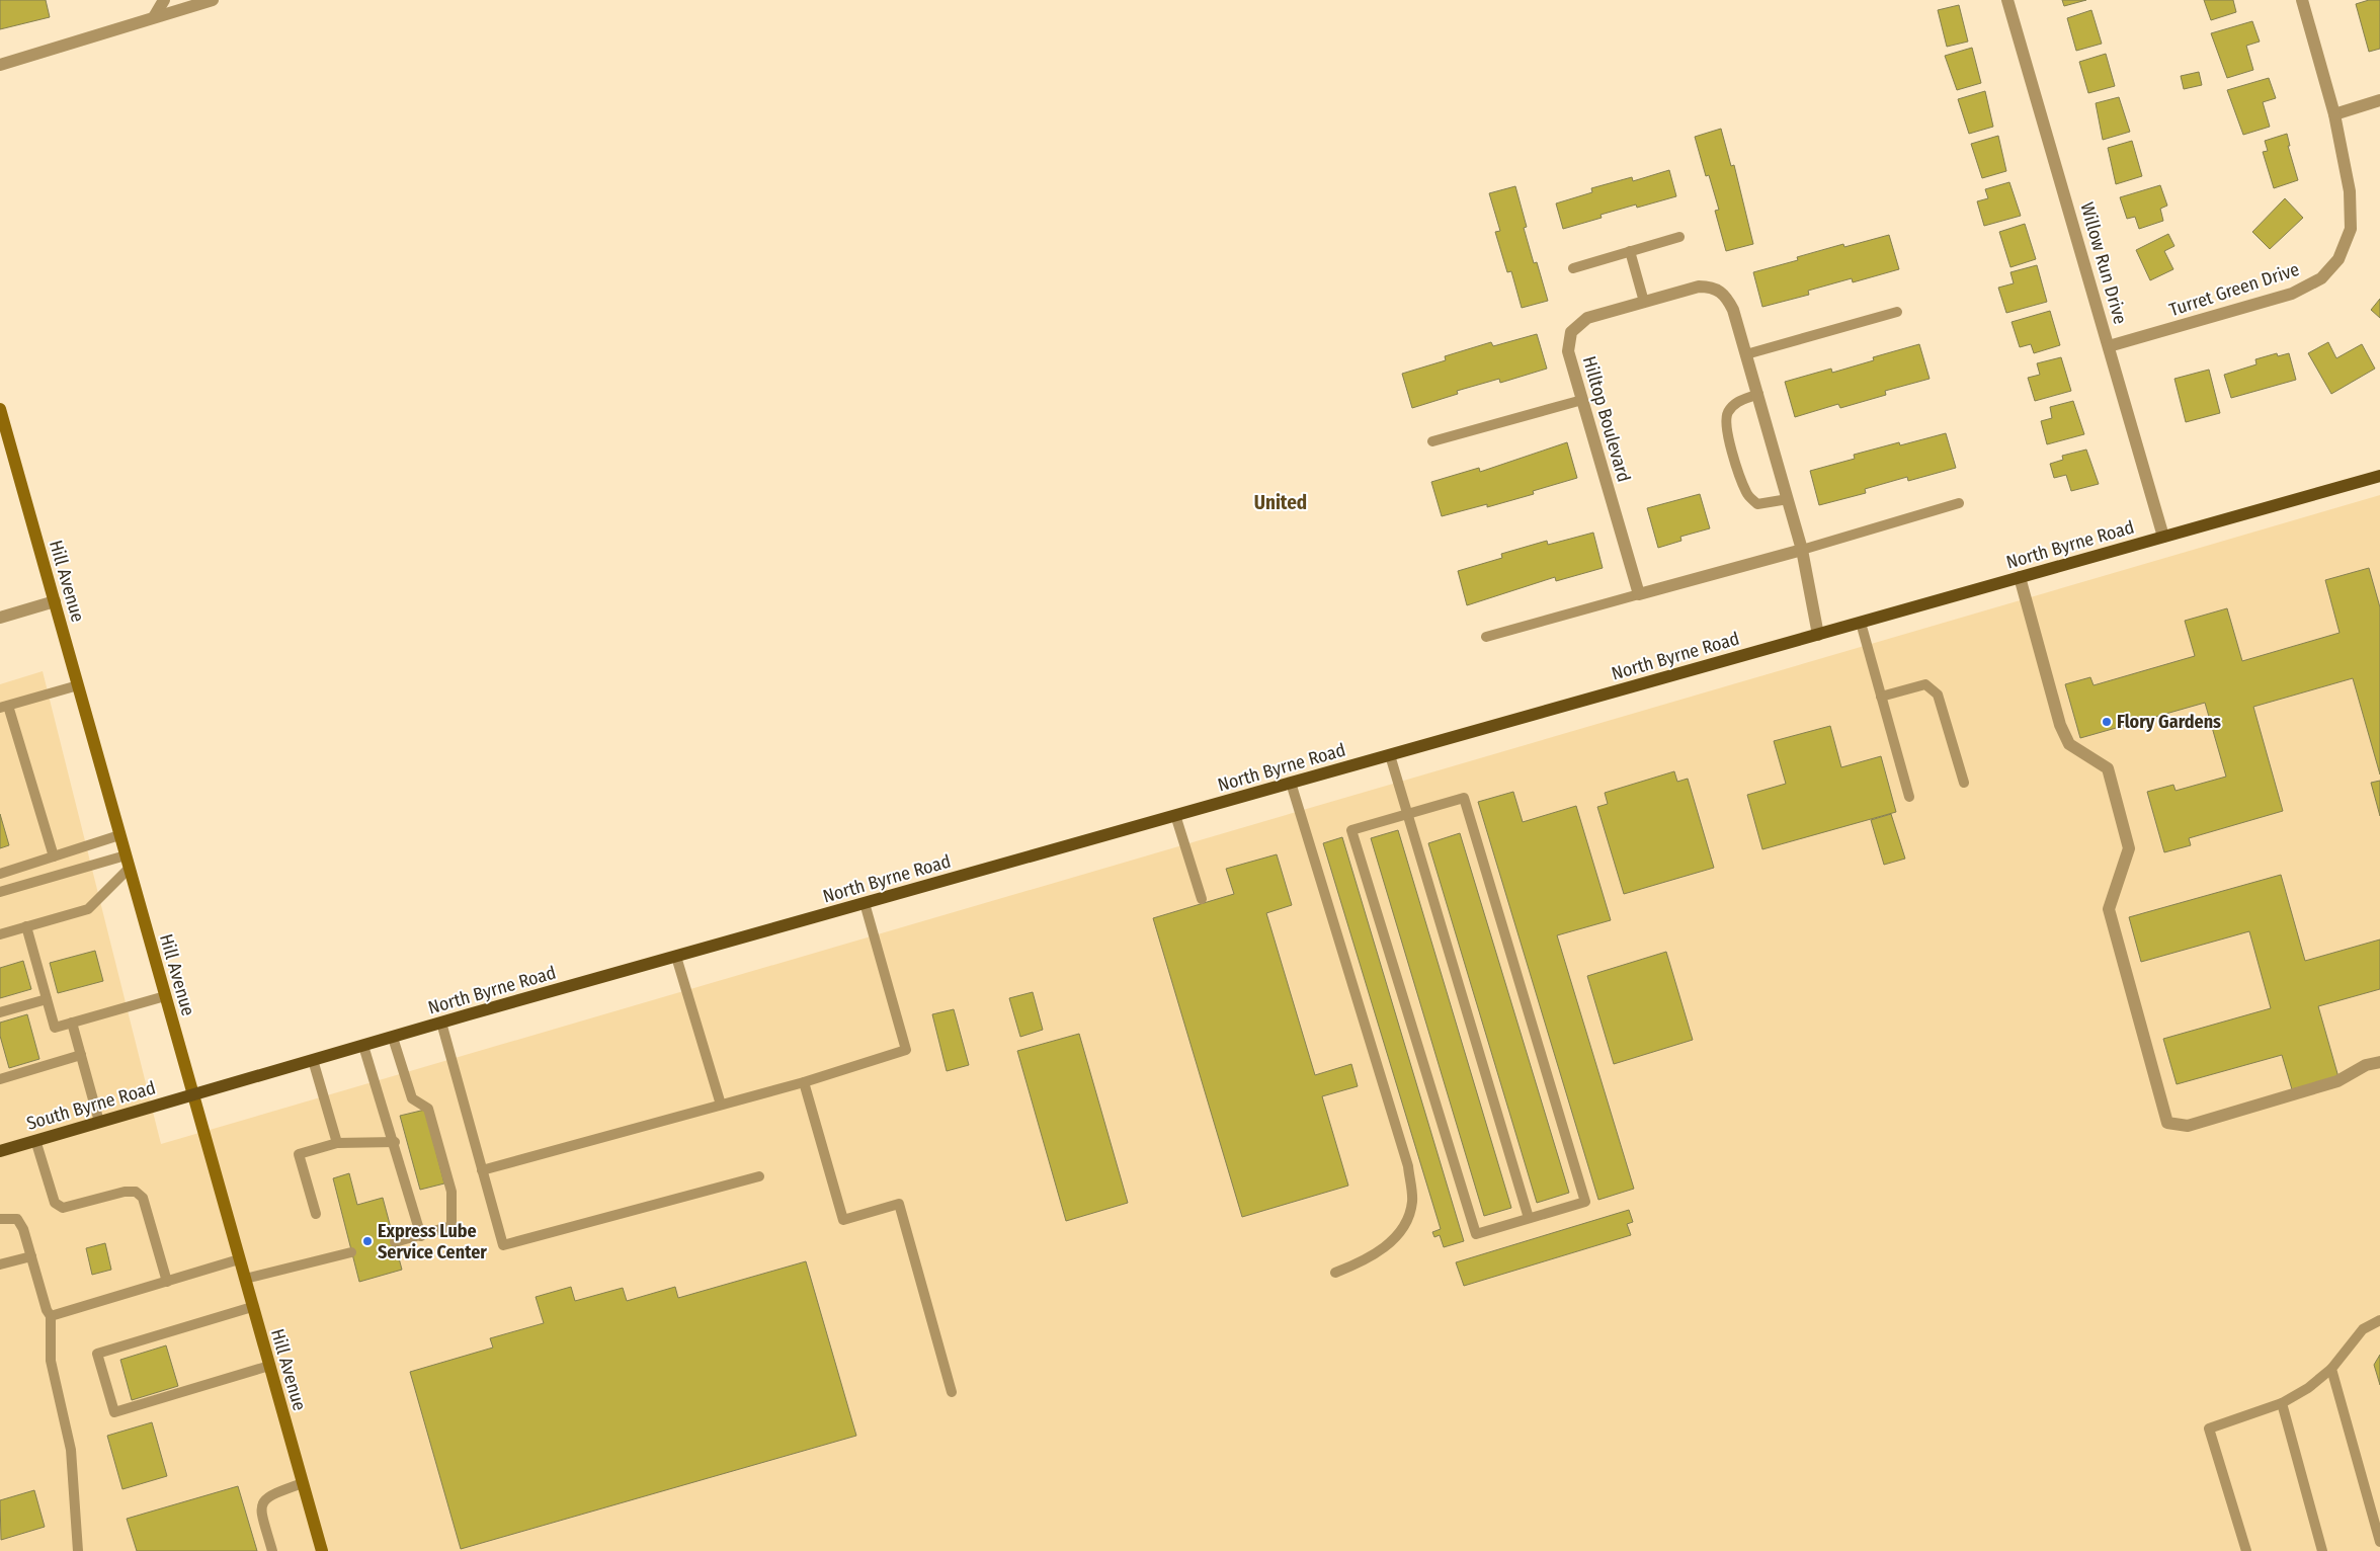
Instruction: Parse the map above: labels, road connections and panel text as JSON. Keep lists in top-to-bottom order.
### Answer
{
  "streets": {
    "main road": ["North Byrne Road", "Hill Avenue", "South Byrne Road"],
    "street": ["Willow Run Drive", "Turret Green Drive", "Hilltop Boulevard"]
  },
  "crossings": [
    ["Willow Run Drive", "Turret Green Drive"],
    ["Willow Run Drive", "North Byrne Road"],
    ["Hilltop Boulevard", "North Byrne Road"],
    ["North Byrne Road", "Hill Avenue"],
    ["North Byrne Road", "South Byrne Road"],
    ["Hill Avenue", "South Byrne Road"]
  ],
  "districts": ["United"],
  "places": ["Flory Gardens", "Express Lube Service Center"]
}
